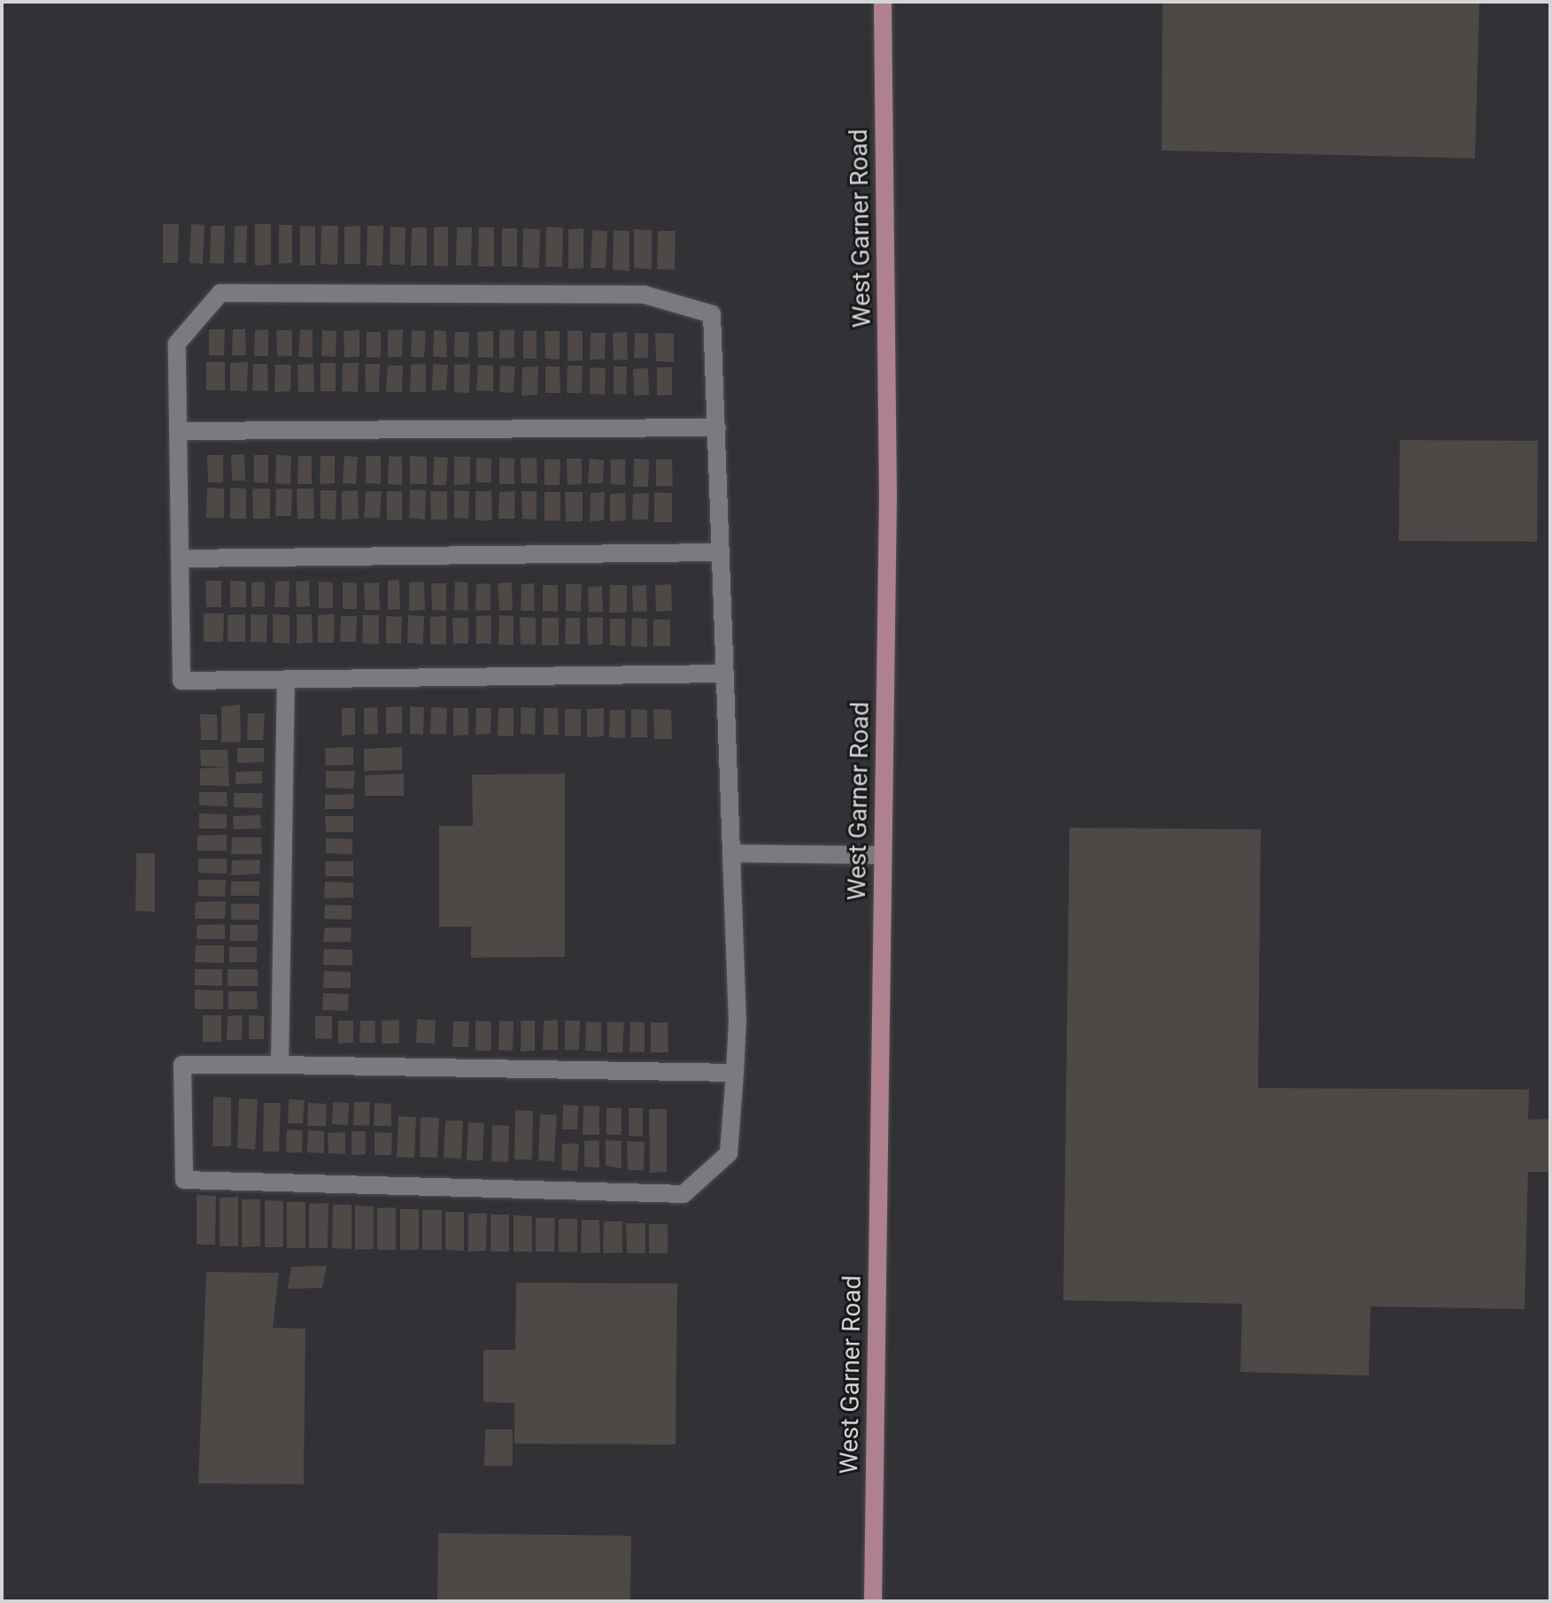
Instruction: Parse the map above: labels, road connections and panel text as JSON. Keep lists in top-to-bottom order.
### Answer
{
  "streets": {
    "main road": ["West Garner Road"]
  }
}
